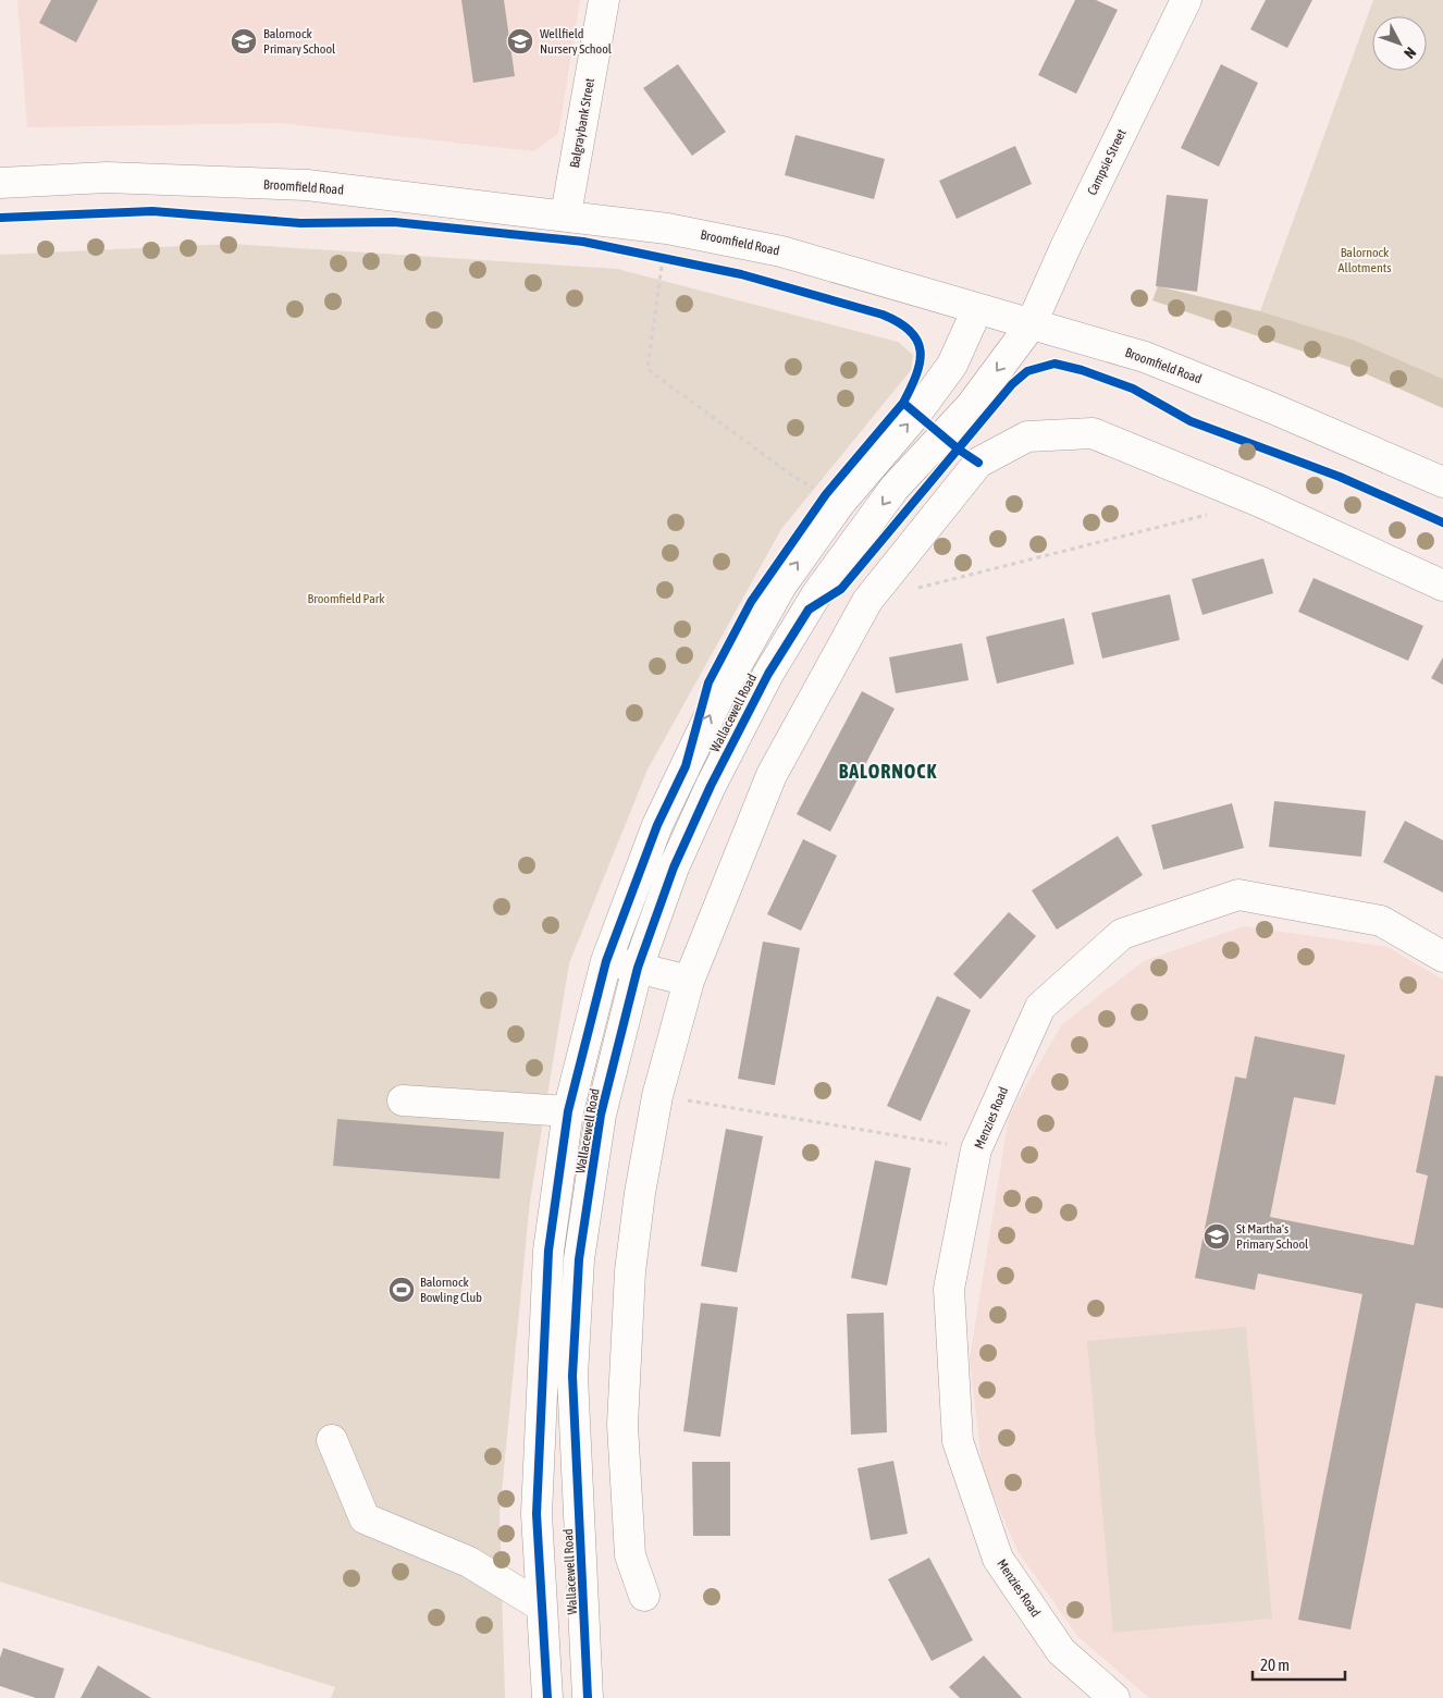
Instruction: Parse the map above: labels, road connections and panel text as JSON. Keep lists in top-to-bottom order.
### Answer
{
  "streets": {
    "street": [
      "Balgraybank Street",
      "Campsie Street",
      "Broomfield Road",
      "Wallacewell Road",
      "Menzies Road"
    ]
  },
  "crossings": [
    ["Balgraybank Street", "Broomfield Road"],
    ["Campsie Street", "Broomfield Road"],
    ["Campsie Street", "Wallacewell Road"],
    ["Broomfield Road", "Wallacewell Road"]
  ],
  "districts": ["BALORNOCK"],
  "parks": ["Balornock Allotments", "Broomfield Park"],
  "places": {
    "school or university": ["Balornock Primary School", "Wellfield Nursery School", "St Martha's Primary School"],
    "sports": ["Balornock Bowling Club"]
  },
  "scale_bar": "20 m",
  "north": "bottom right"
}
